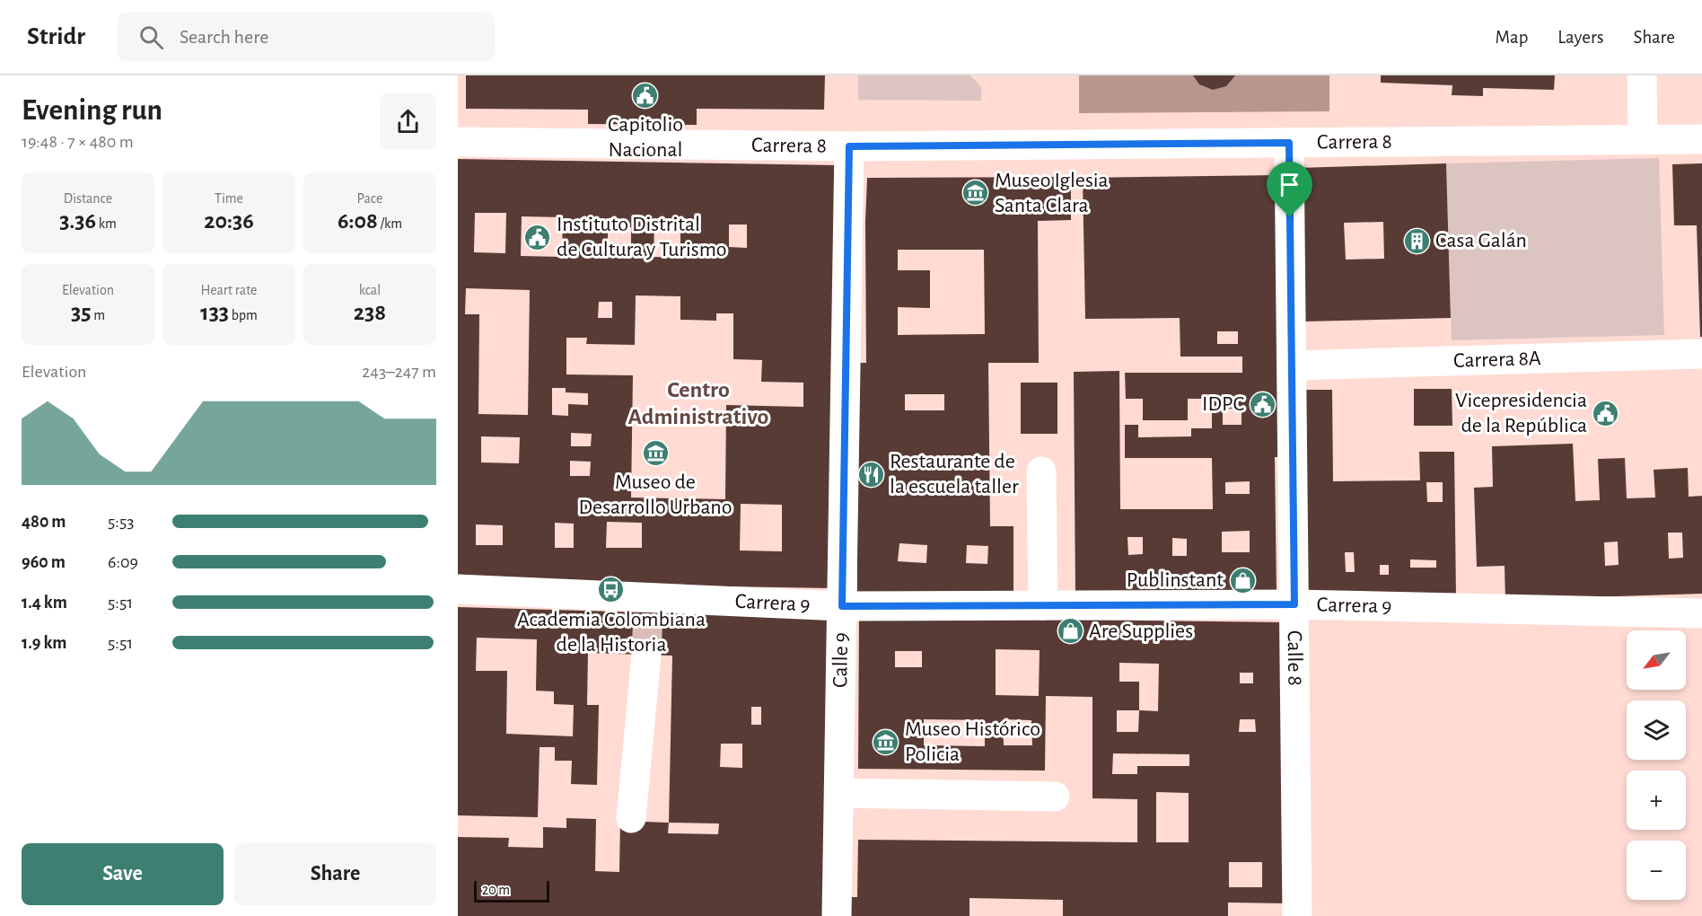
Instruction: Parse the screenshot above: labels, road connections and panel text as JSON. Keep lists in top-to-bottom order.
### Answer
{
  "streets": {
    "street": [
      "Carrera 8",
      "Carrera 8A",
      "Carrera 9",
      "Calle 8",
      "Calle 9"
    ]
  },
  "crossings": [
    ["Carrera 8", "Calle 8"],
    ["Carrera 8", "Calle 9"],
    ["Carrera 8A", "Calle 8"],
    ["Carrera 9", "Calle 8"],
    ["Carrera 9", "Calle 9"]
  ],
  "districts": ["Centro Administrativo"],
  "places": {
    "public building": [
      "Capitolio Nacional",
      "Instituto Distrital de Cultura y Turismo",
      "IDPC",
      "Vicepresidencia de la República"
    ],
    "museum": ["Museo Iglesia Santa Clara", "Museo de Desarrollo Urbano", "Museo Histórico Policia"],
    "building": ["Casa Galán"],
    "restaurant": ["Restaurante de la escuela taller"],
    "shop": ["Publinstant", "Are Supplies"],
    "bus stop": ["Academia Colombiana de la Historia"]
  },
  "scale_bar": "20 m",
  "north": "bottom left",
  "page": {
    "header": "Stridr",
    "search": "Search here",
    "nav": ["Map", "Layers", "Share"],
    "heading": ["Evening run", "19:48 · 7 × 480 m"],
    "stats": [
      ["Distance", "3.36 km"],
      ["Time", "20:36"],
      ["Pace", "6:08 /km"],
      ["Elevation", "35 m"],
      ["Heart rate", "133 bpm"],
      ["kcal", "238"]
    ],
    "chart": ["Elevation", "243–247 m"],
    "list": [
      {
        "name": "480 m",
        "note": "5:53"
      },
      {
        "name": "960 m",
        "note": "6:09"
      },
      {
        "name": "1.4 km",
        "note": "5:51"
      },
      {
        "name": "1.9 km",
        "note": "5:51"
      }
    ],
    "map_buttons": ["+", "−"],
    "buttons": ["Save", "Share"],
    "scale": "20 m"
  }
}
